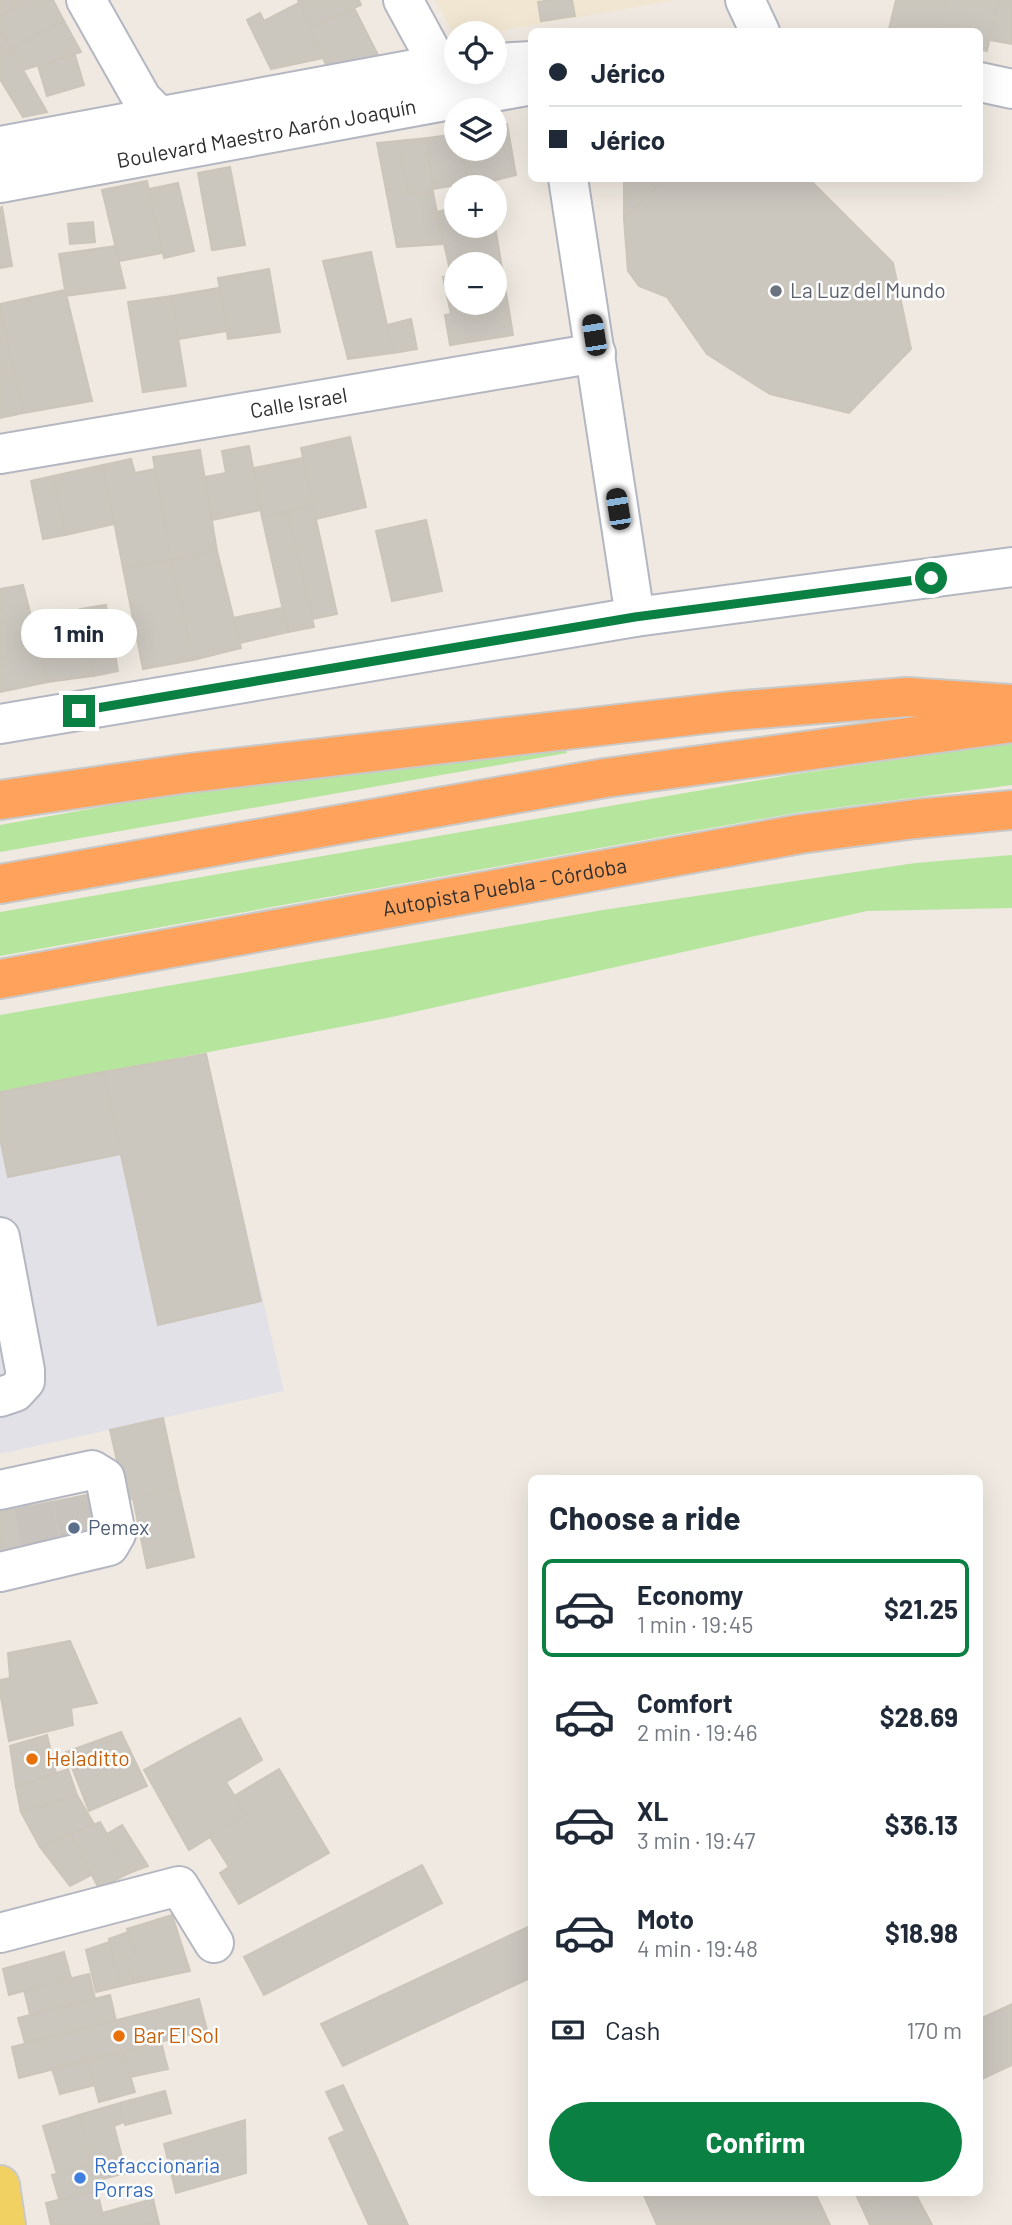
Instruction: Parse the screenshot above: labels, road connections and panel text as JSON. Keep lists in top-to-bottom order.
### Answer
{
  "streets": {
    "highway": ["Autopista Puebla - Córdoba"],
    "street": ["Boulevard Maestro Aarón Joaquín", "Calle Israel"]
  },
  "places": [
    "La Luz del Mundo",
    "Pemex",
    "Heladitto",
    "Bar El Sol",
    "Refaccionaria Porras"
  ],
  "page": {
    "map_buttons": ["+", "−"],
    "banner": ["Jérico", "Jérico"],
    "bubble": "1 min",
    "heading": "Choose a ride",
    "list": [
      {
        "name": "Economy",
        "note": "1 min · 19:45",
        "value": "$21.25"
      },
      {
        "name": "Comfort",
        "note": "2 min · 19:46",
        "value": "$28.69"
      },
      {
        "name": "XL",
        "note": "3 min · 19:47",
        "value": "$36.13"
      },
      {
        "name": "Moto",
        "note": "4 min · 19:48",
        "value": "$18.98"
      }
    ],
    "pay": ["Cash", "170 m"],
    "buttons": "Confirm"
  }
}
